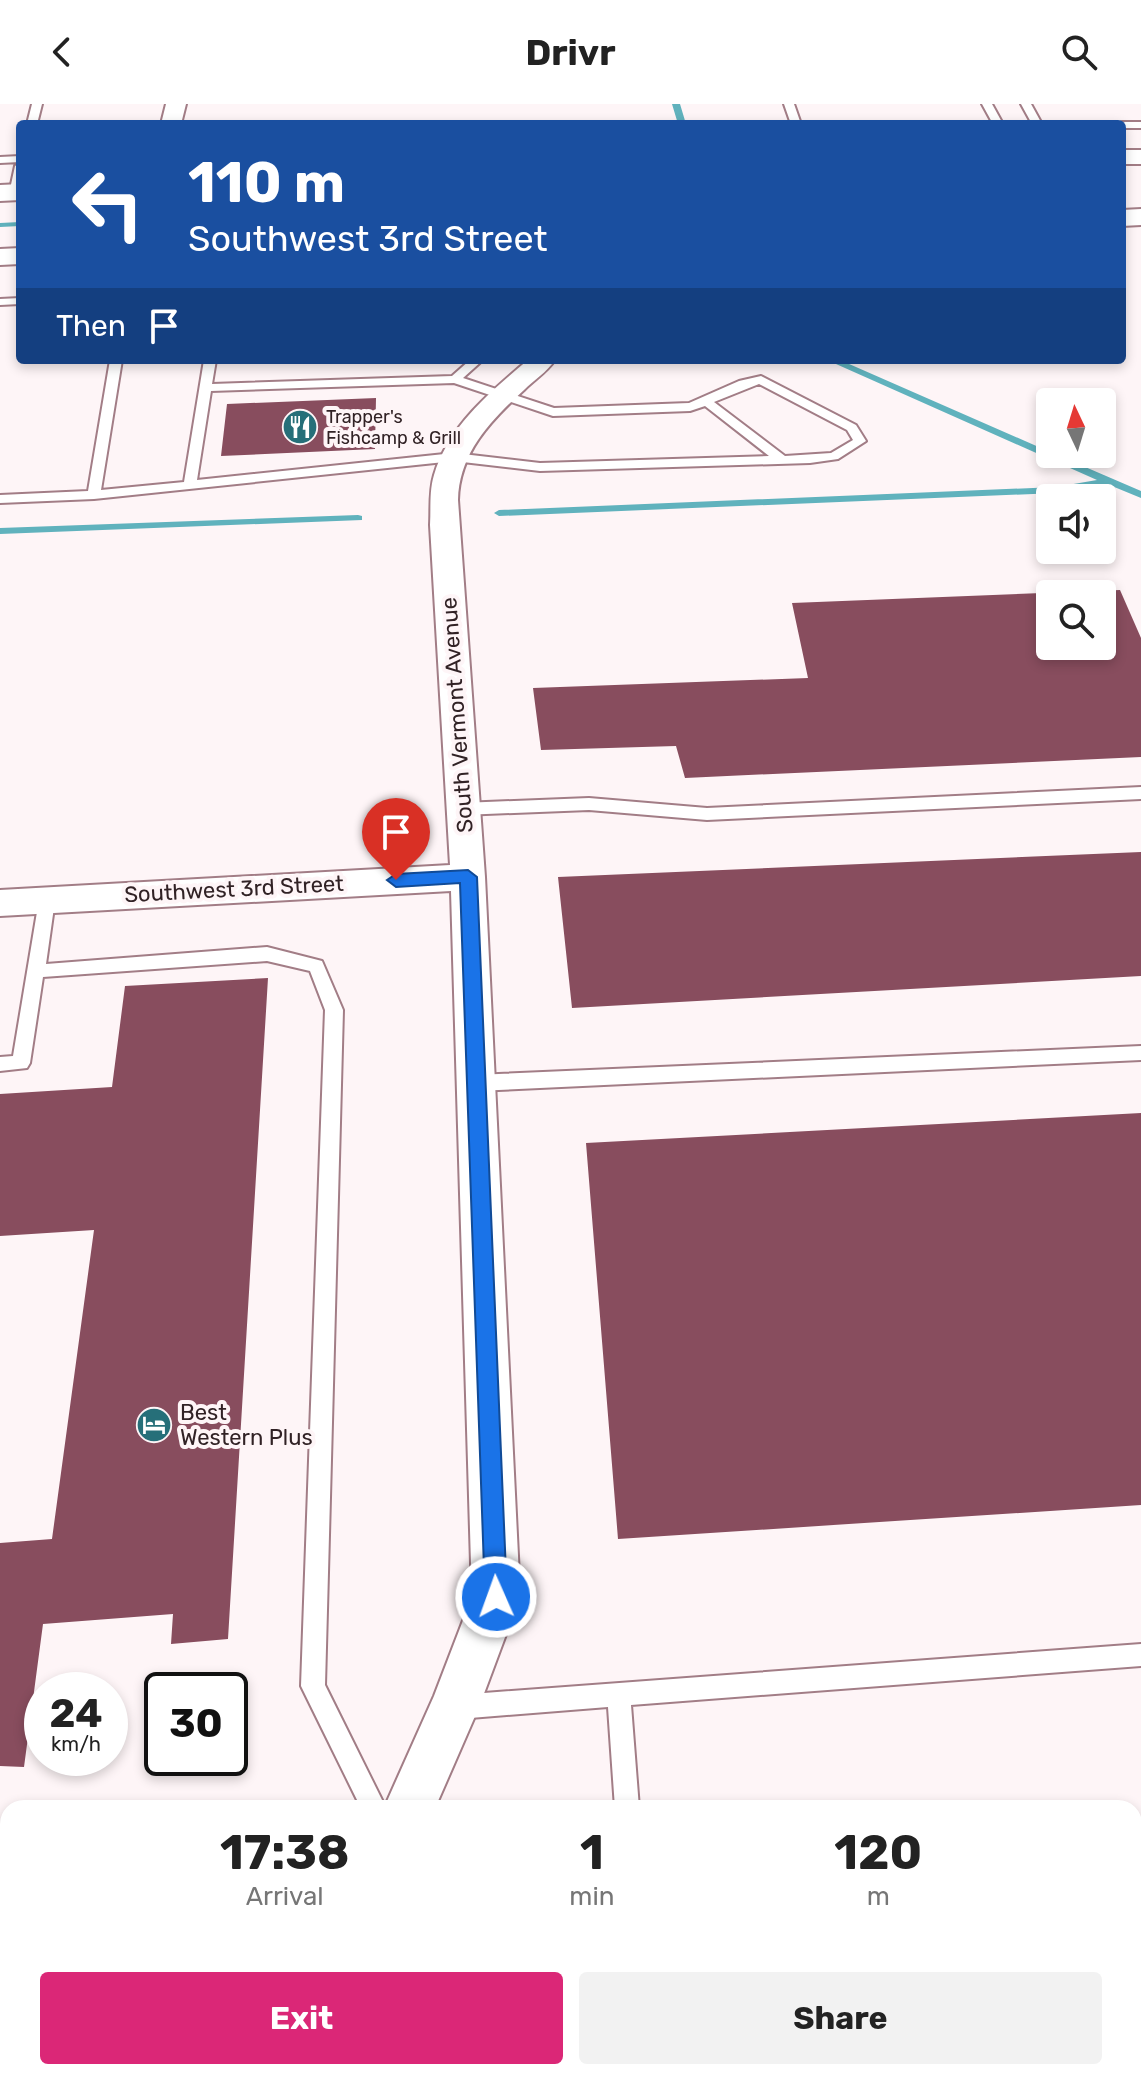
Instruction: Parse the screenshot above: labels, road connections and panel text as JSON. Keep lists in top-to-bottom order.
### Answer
{
  "streets": {
    "street": ["South Vermont Avenue", "Southwest 3rd Street"]
  },
  "crossings": [
    ["South Vermont Avenue", "Southwest 3rd Street"]
  ],
  "places": {
    "restaurant": ["Trapper's Fishcamp & Grill"],
    "hotel": ["Best Western Plus"]
  },
  "north": "top",
  "page": {
    "header": "Drivr",
    "turn": ["110 m", "Southwest 3rd Street"],
    "then": "Then",
    "speed": "24 km/h",
    "limit": "30",
    "eta": [
      "17:38",
      "Arrival",
      "1",
      "min",
      "120",
      "m"
    ],
    "buttons": ["Exit", "Share"]
  }
}
